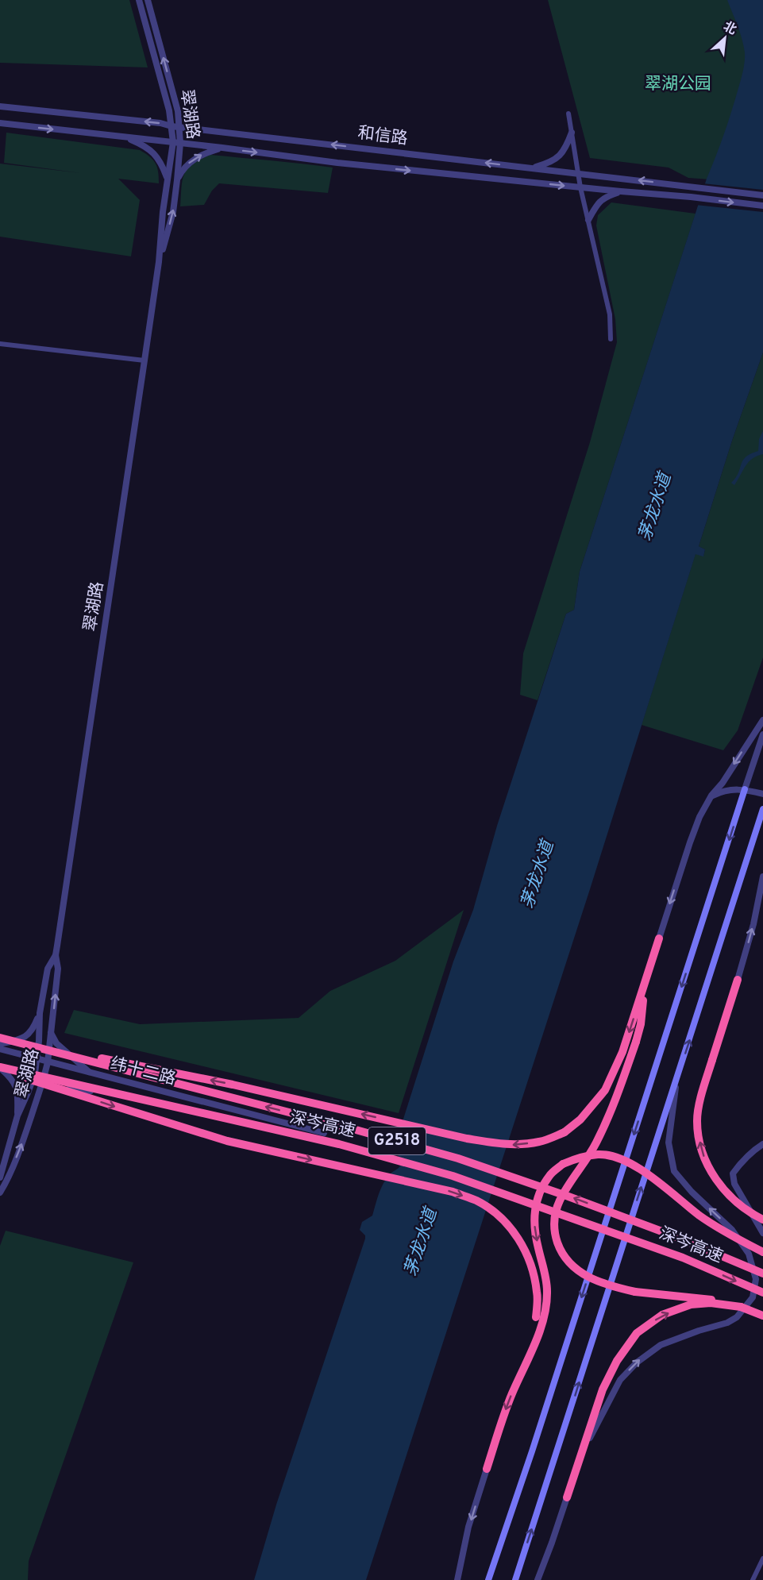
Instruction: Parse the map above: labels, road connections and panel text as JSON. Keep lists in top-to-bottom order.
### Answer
{
  "streets": {
    "highway": ["深岑高速", "G2518"],
    "street": ["翠湖路", "和信路", "纬十二路"]
  },
  "crossings": [
    ["翠湖路", "和信路"],
    ["翠湖路", "纬十二路"]
  ],
  "water": ["茅龙水道"],
  "parks": ["翠湖公园"],
  "north": "top right"
}
